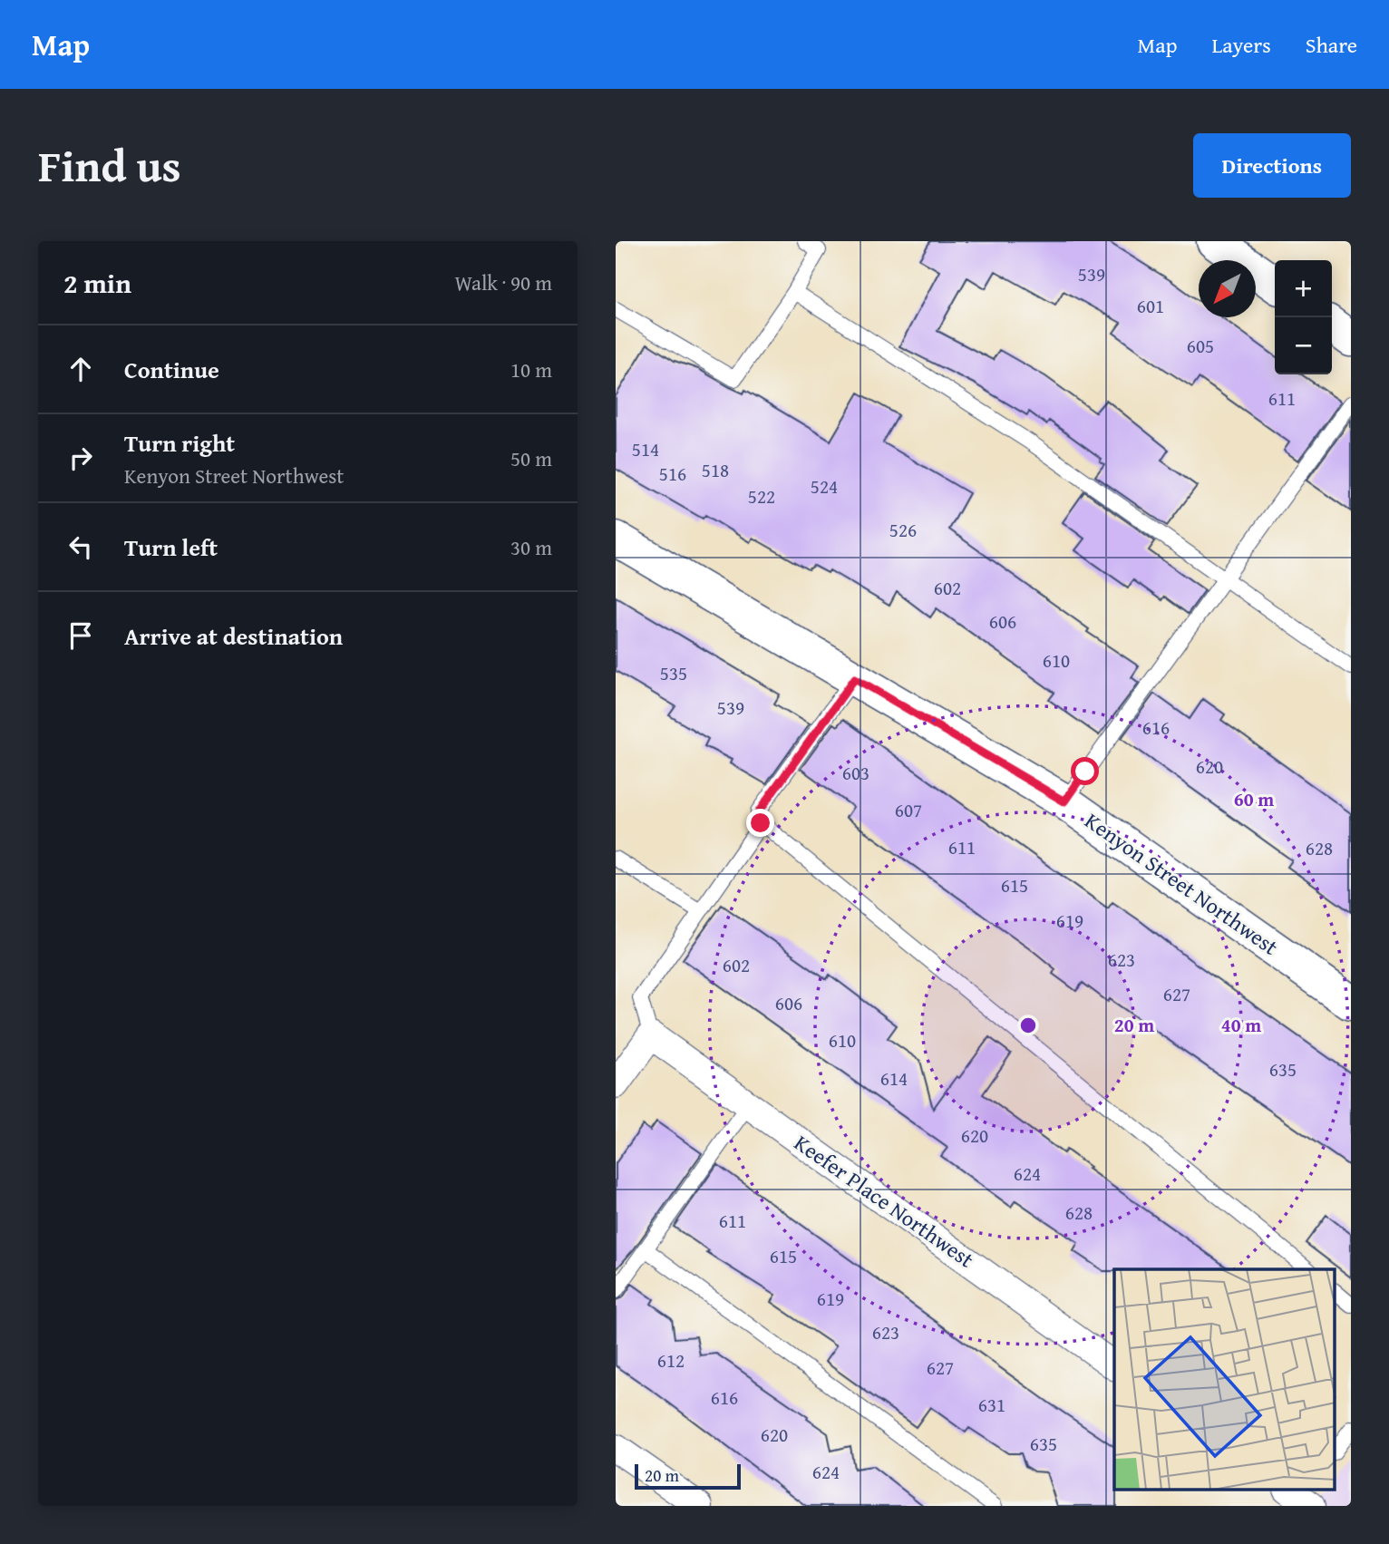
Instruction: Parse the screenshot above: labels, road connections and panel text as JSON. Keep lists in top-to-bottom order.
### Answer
{
  "streets": {
    "main road": ["Kenyon Street Northwest"],
    "street": ["Keefer Place Northwest"]
  },
  "house_numbers": [
    "539",
    "601",
    "605",
    "611",
    "514",
    "518",
    "516",
    "524",
    "522",
    "526",
    "602",
    "606",
    "610",
    "535",
    "539",
    "616",
    "620",
    "603",
    "607",
    "611",
    "628",
    "615",
    "619",
    "623",
    "602",
    "627",
    "606",
    "610",
    "635",
    "614",
    "620",
    "624",
    "628",
    "611",
    "615",
    "619",
    "623",
    "612",
    "627",
    "616",
    "631",
    "620",
    "635",
    "624"
  ],
  "scale_bar": "20 m",
  "north": "bottom left",
  "page": {
    "header": "Map",
    "nav": ["Map", "Layers", "Share"],
    "title": "Find us",
    "buttons": "Directions",
    "heading": ["2 min", "Walk · 90 m"],
    "map_buttons": ["+", "−"],
    "list": [
      ["Continue", "10 m"],
      ["Turn right", "Kenyon Street Northwest", "50 m"],
      ["Turn left", "30 m"],
      "Arrive at destination"
    ],
    "scale": "20 m"
  },
  "rings": ["60 m", "20 m", "40 m"]
}
